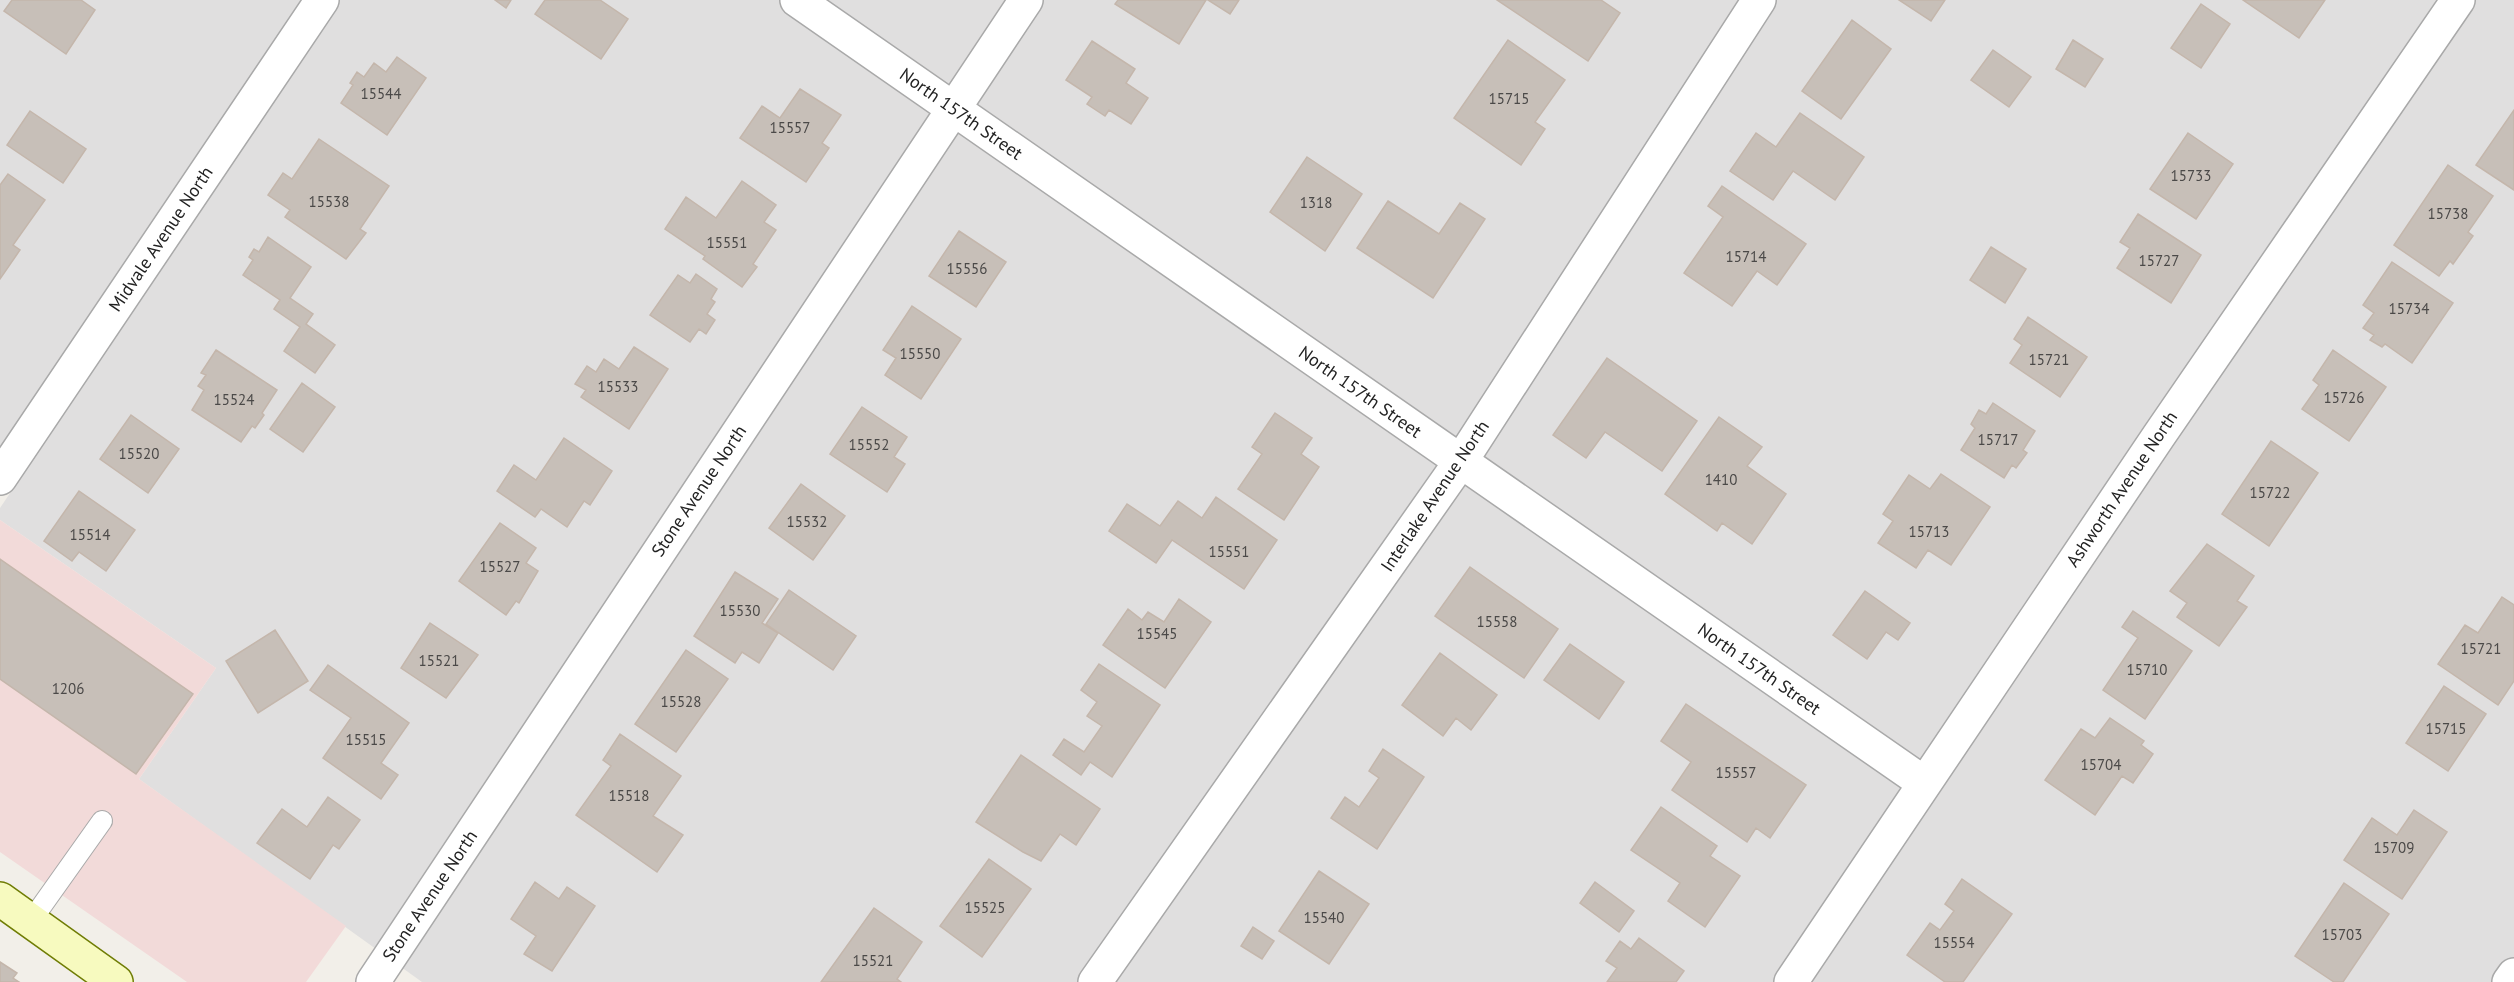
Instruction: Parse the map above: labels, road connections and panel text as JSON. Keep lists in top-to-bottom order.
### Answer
{
  "streets": {
    "street": [
      "North 157th Street",
      "Midvale Avenue North",
      "Ashworth Avenue North",
      "Stone Avenue North",
      "Interlake Avenue North"
    ]
  },
  "crossings": [
    ["North 157th Street", "Ashworth Avenue North"],
    ["North 157th Street", "Stone Avenue North"],
    ["North 157th Street", "Interlake Avenue North"]
  ],
  "house_numbers": [
    "15544",
    "15715",
    "15557",
    "15733",
    "15538",
    "1318",
    "15738",
    "15551",
    "15714",
    "15727",
    "15556",
    "15734",
    "15550",
    "15721",
    "15533",
    "15726",
    "15524",
    "15717",
    "15552",
    "15520",
    "1410",
    "15722",
    "15532",
    "15713",
    "15514",
    "15551",
    "15527",
    "15530",
    "15558",
    "15545",
    "15721",
    "15521",
    "15710",
    "1206",
    "15528",
    "15715",
    "15515",
    "15704",
    "15557",
    "15518",
    "15709",
    "15525",
    "15540",
    "15703",
    "15554",
    "15521"
  ]
}
